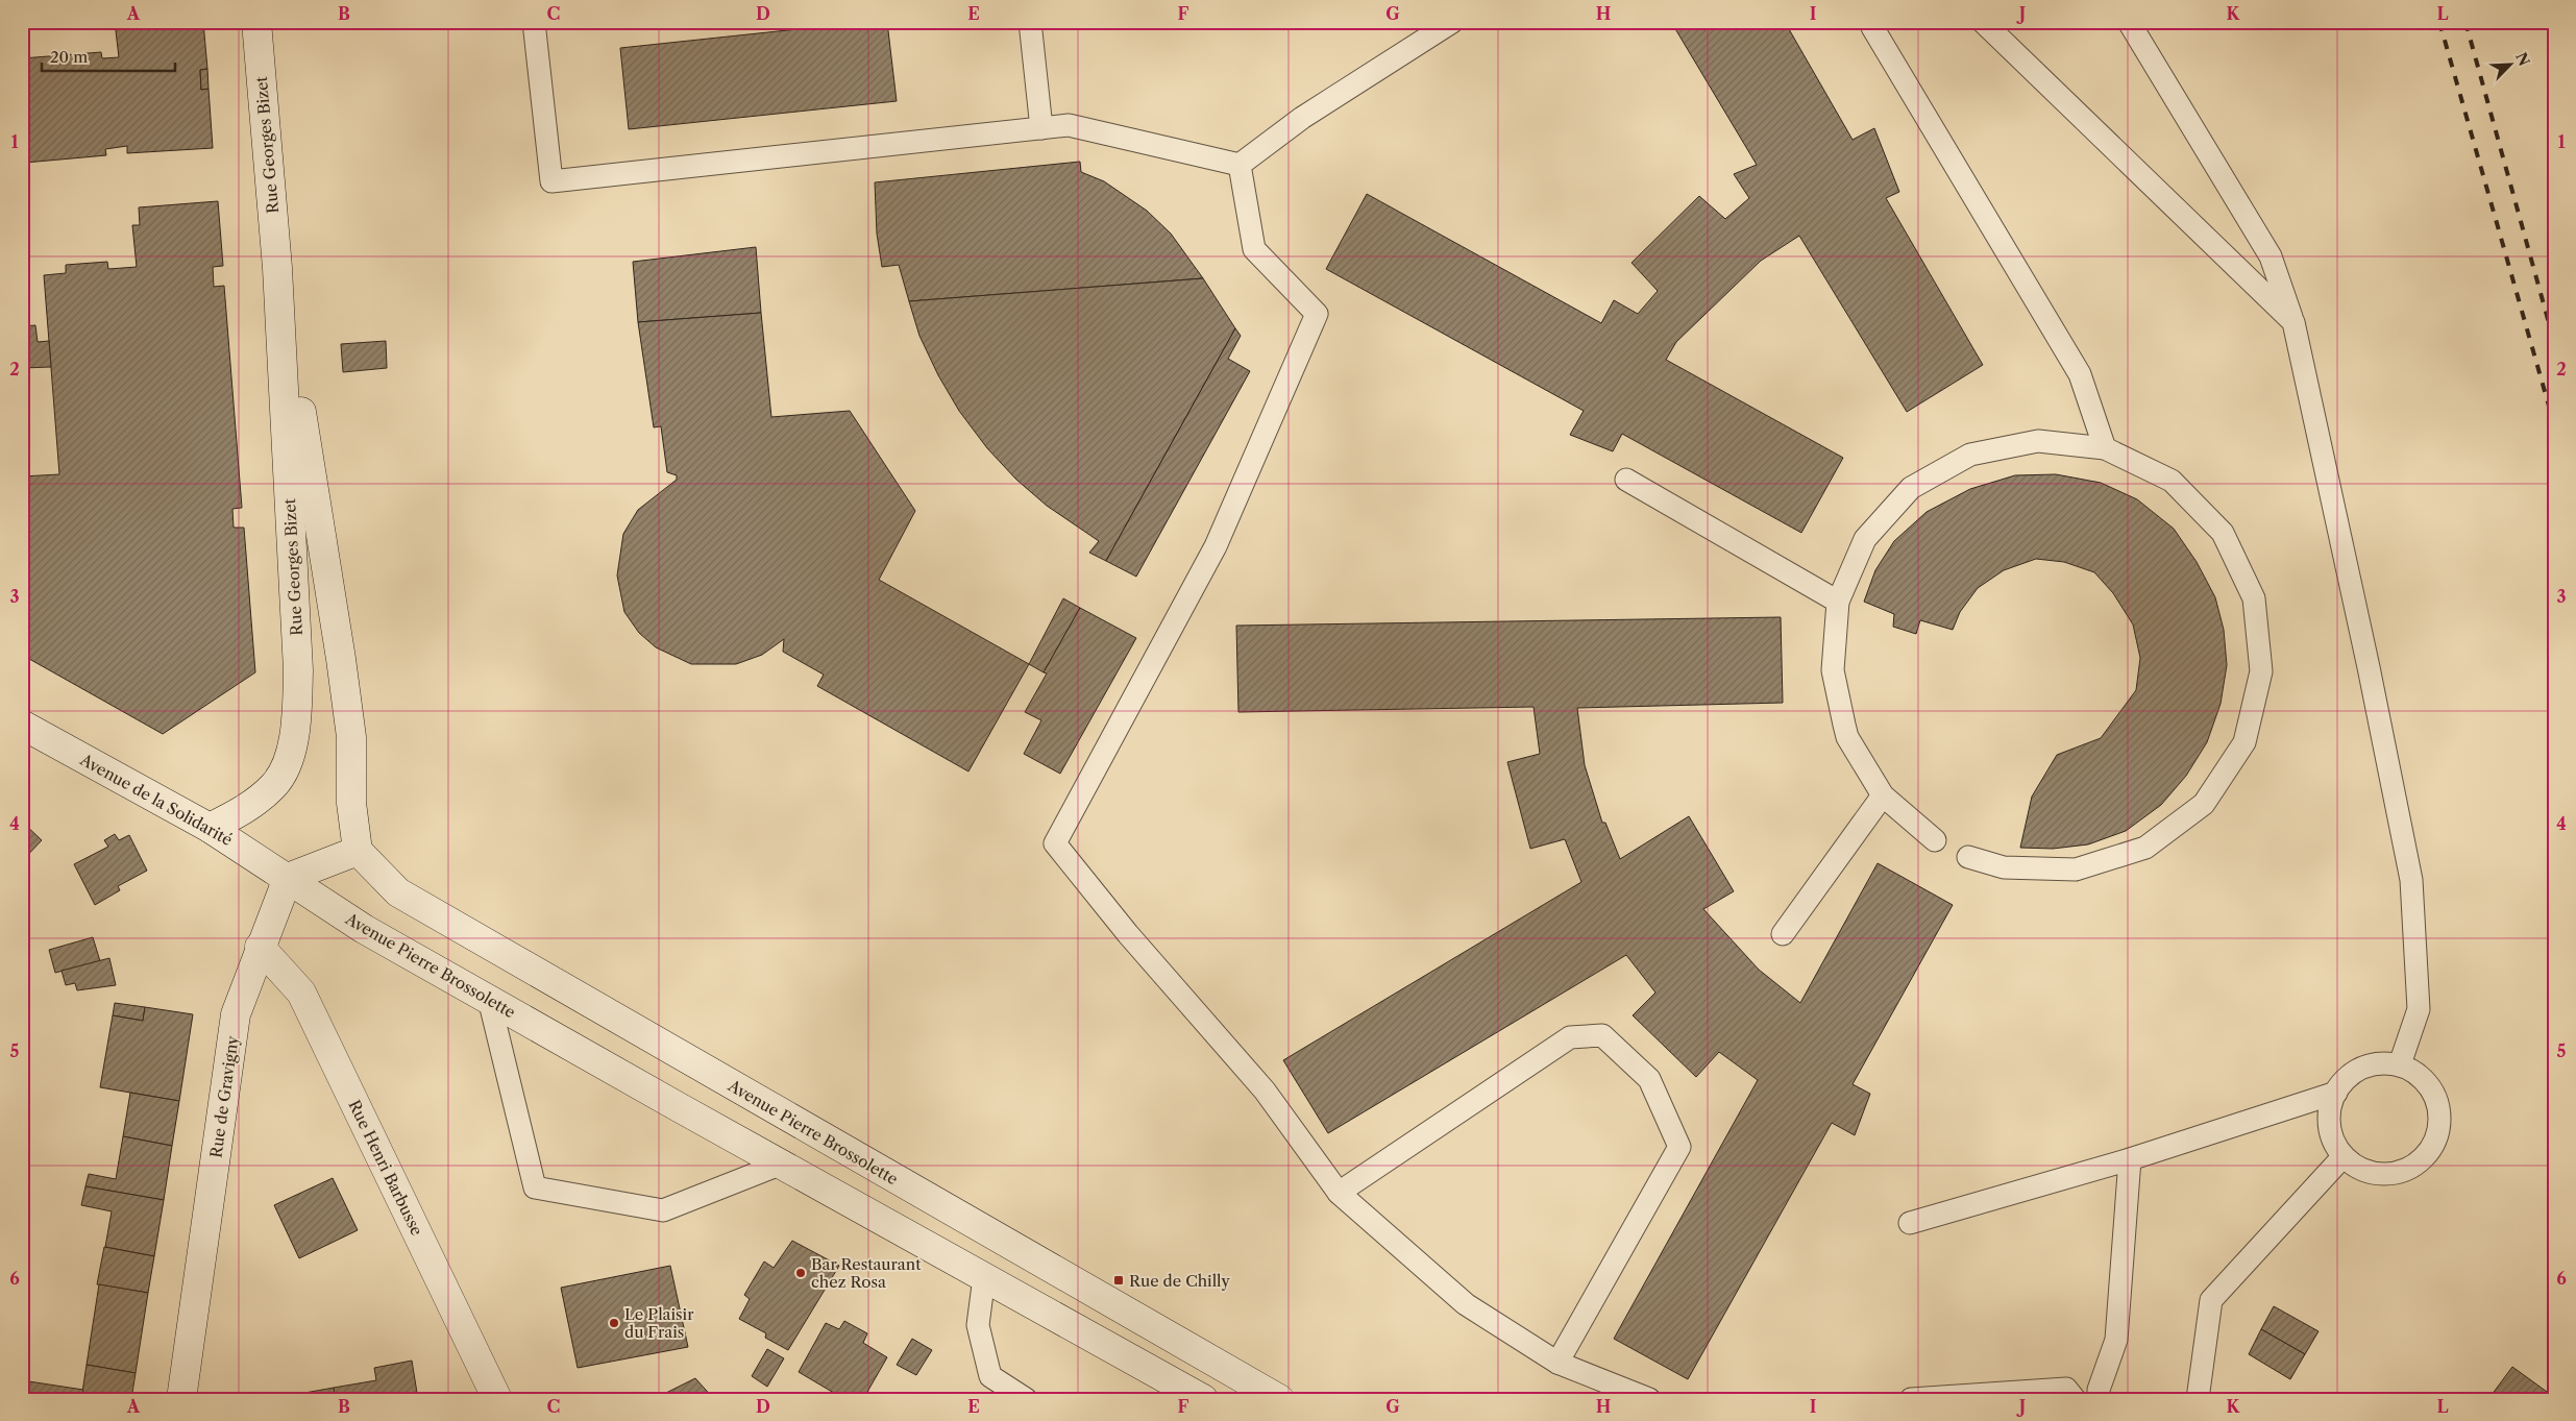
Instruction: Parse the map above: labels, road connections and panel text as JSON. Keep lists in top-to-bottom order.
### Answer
{
  "streets": {
    "main road": [
      "Rue Georges Bizet",
      "Avenue de la Solidarité",
      "Avenue Pierre Brossolette",
      "Rue de Gravigny",
      "Rue Henri Barbusse"
    ]
  },
  "crossings": [
    ["Rue Georges Bizet", "Avenue de la Solidarité"],
    ["Rue Georges Bizet", "Avenue Pierre Brossolette"],
    ["Avenue de la Solidarité", "Avenue Pierre Brossolette"],
    ["Avenue de la Solidarité", "Rue de Gravigny"],
    ["Avenue Pierre Brossolette", "Rue de Gravigny"],
    ["Rue de Gravigny", "Rue Henri Barbusse"]
  ],
  "places": {
    "other": ["Bar Restaurant chez Rosa", "Le Plaisir du Frais"],
    "transit": ["Rue de Chilly"]
  },
  "scale_bar": "20 m",
  "north": "top right",
  "grid": {
    "columns": [
      "A",
      "B",
      "C",
      "D",
      "E",
      "F",
      "G",
      "H",
      "I",
      "J",
      "K",
      "L"
    ],
    "rows": [
      "1",
      "2",
      "3",
      "4",
      "5",
      "6"
    ]
  }
}
